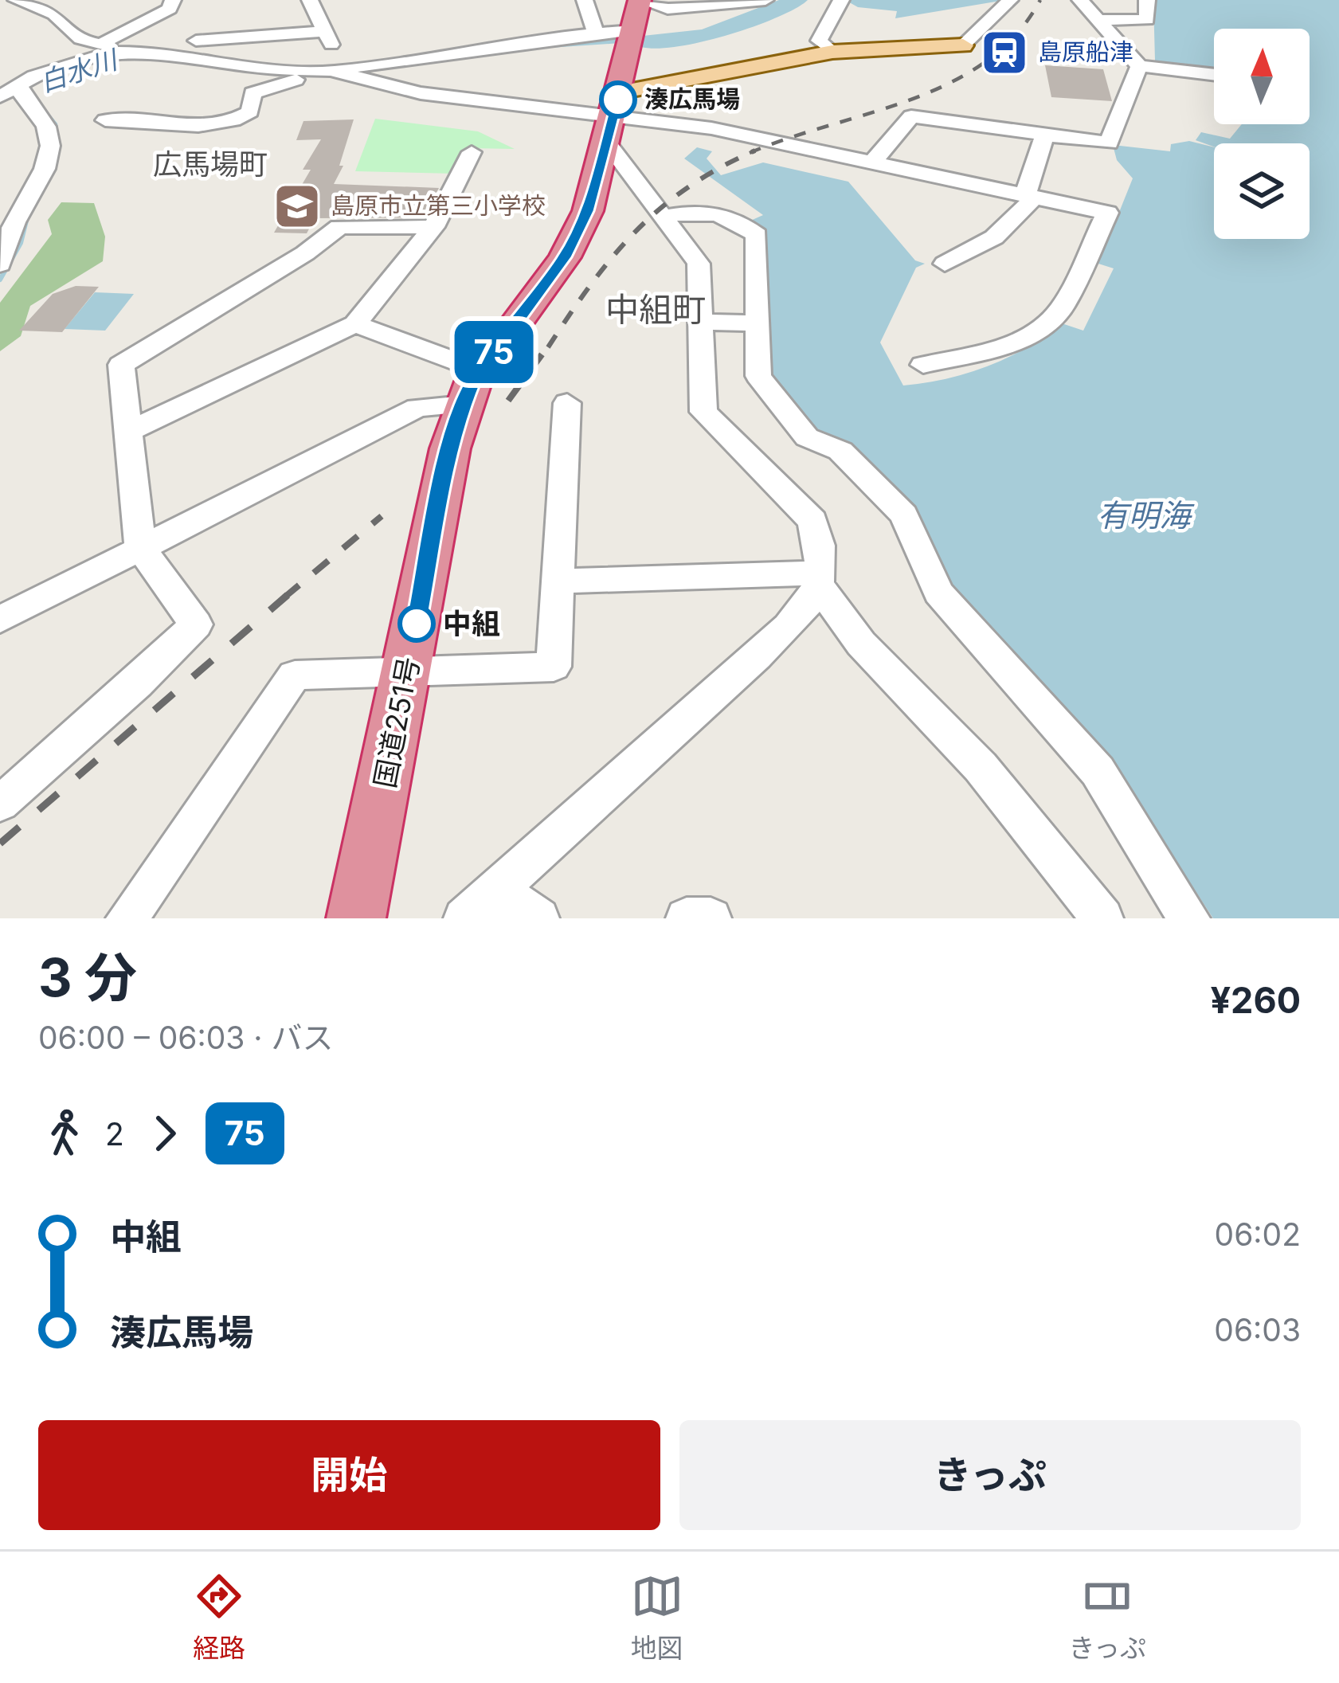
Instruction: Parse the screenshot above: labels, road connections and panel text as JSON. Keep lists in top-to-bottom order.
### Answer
{
  "streets": {
    "highway": ["国道251号"]
  },
  "districts": ["広馬場町", "中組町"],
  "water": ["白水川", "有明海"],
  "places": {
    "station": ["島原船津"],
    "other": ["湊広馬場", "中組"],
    "school or university": ["島原市立第三小学校"]
  },
  "lines": ["bus line 75"],
  "north": "top",
  "page": {
    "on_map": "75",
    "heading": ["3 分", "06:00 – 06:03 · バス", "¥260"],
    "legs": ["2", "75"],
    "list": [
      {
        "name": "中組",
        "value": "06:02"
      },
      {
        "name": "湊広馬場",
        "value": "06:03"
      }
    ],
    "buttons": ["開始", "きっぷ"],
    "tabs": ["経路", "地図", "きっぷ"]
  }
}
